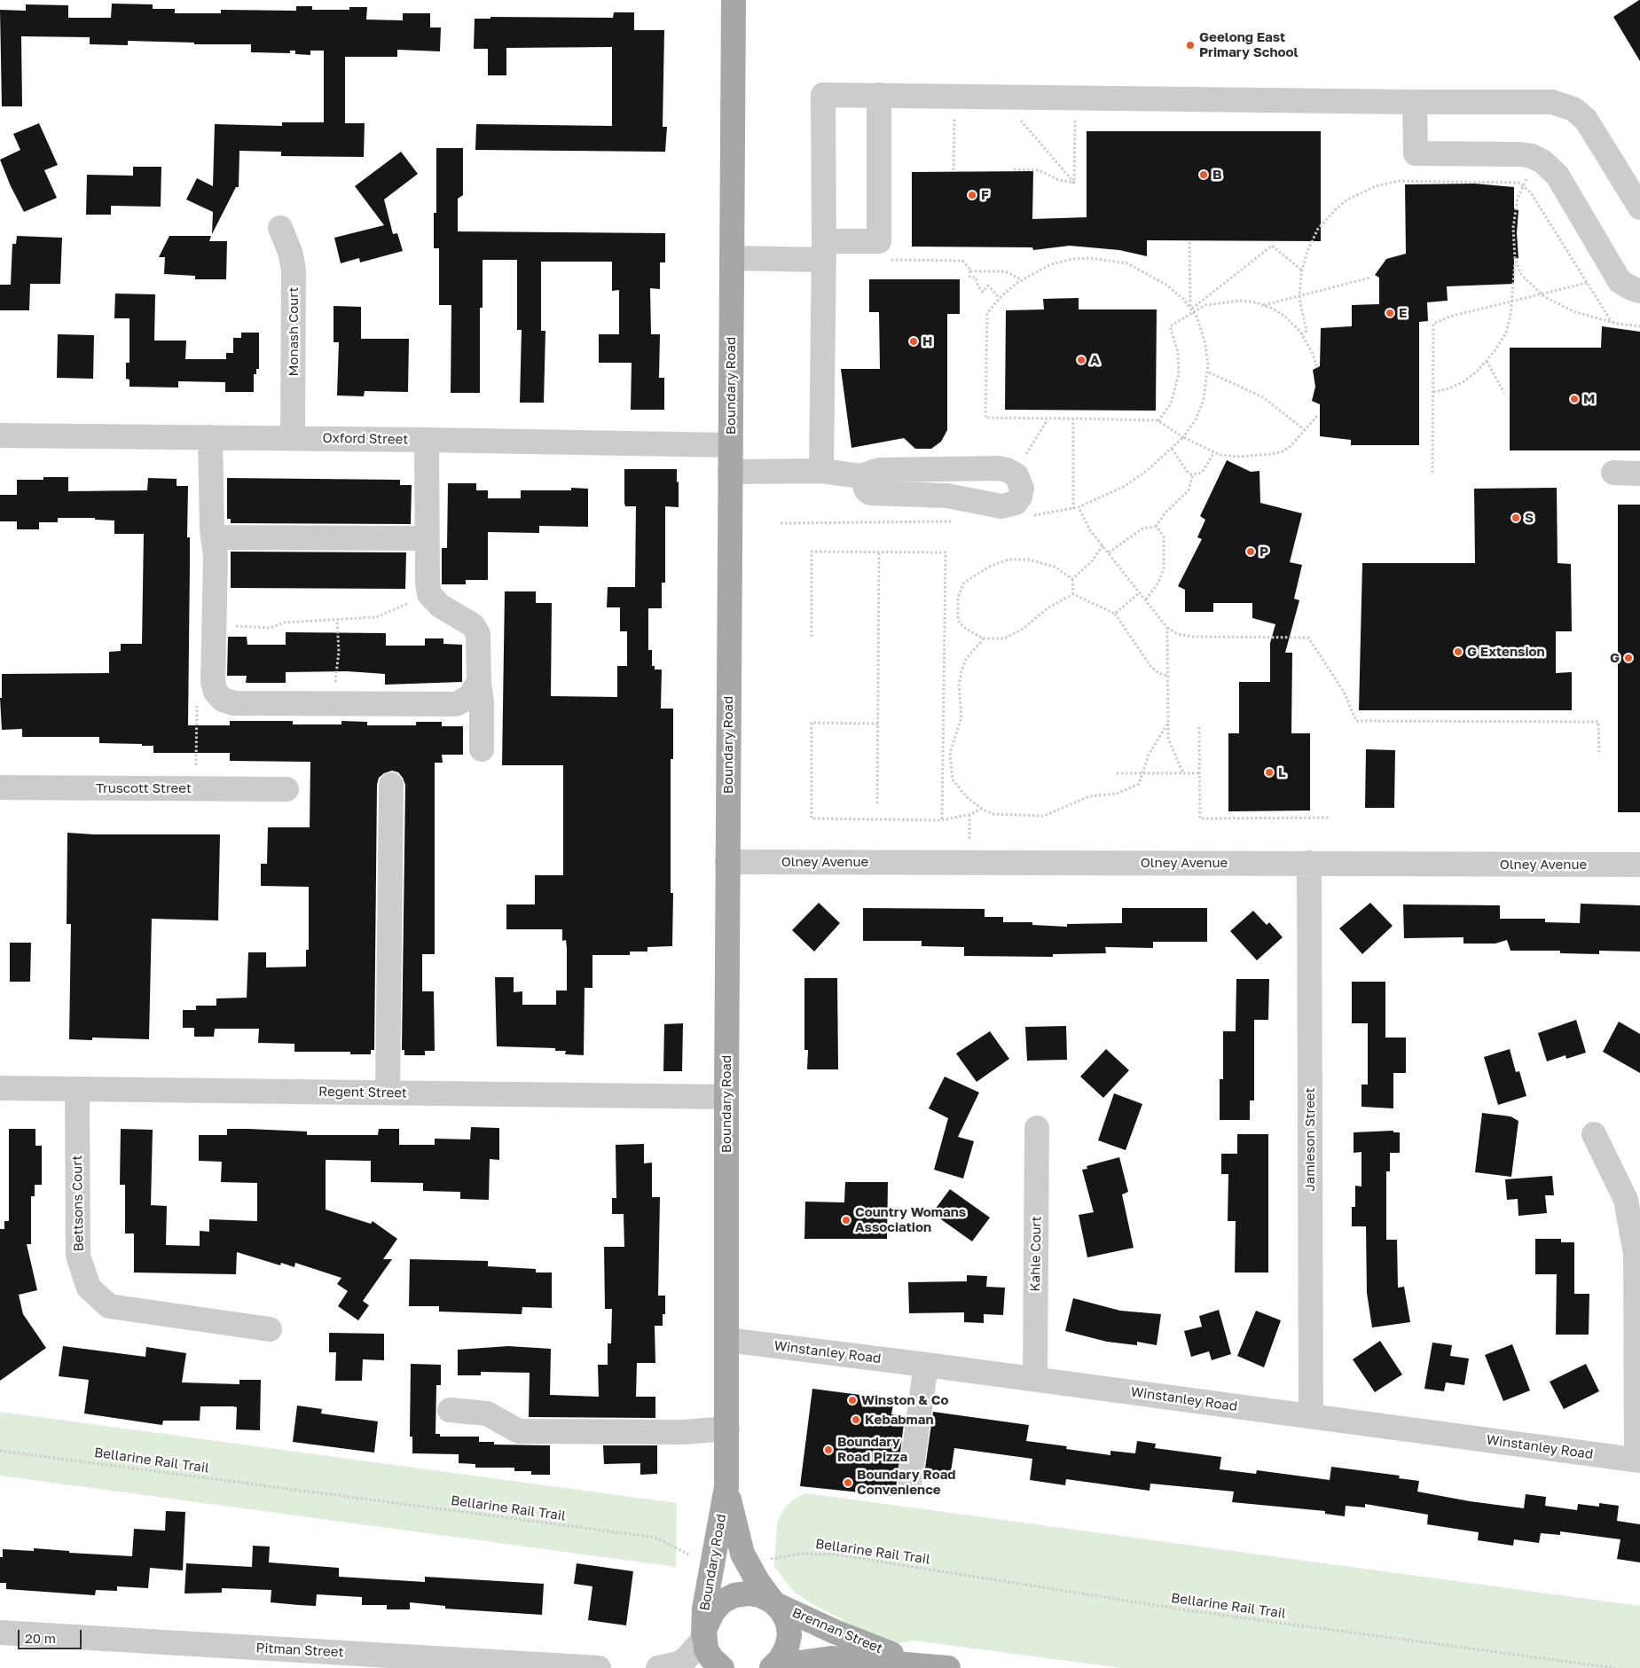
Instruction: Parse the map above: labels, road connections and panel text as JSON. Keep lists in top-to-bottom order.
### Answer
{
  "streets": {
    "main road": ["Boundary Road", "Brennan Street"],
    "street": [
      "Monash Court",
      "Oxford Street",
      "Truscott Street",
      "Olney Avenue",
      "Regent Street",
      "Jamieson Street",
      "Bettsons Court",
      "Kahle Court",
      "Winstanley Road",
      "Pitman Street"
    ],
    "path": ["Bellarine Rail Trail"]
  },
  "crossings": [
    ["Monash Court", "Oxford Street"],
    ["Boundary Road", "Oxford Street"],
    ["Boundary Road", "Olney Avenue"],
    ["Boundary Road", "Regent Street"],
    ["Boundary Road", "Winstanley Road"],
    ["Boundary Road", "Bellarine Rail Trail"],
    ["Boundary Road", "Brennan Street"],
    ["Olney Avenue", "Jamieson Street"],
    ["Regent Street", "Bettsons Court"],
    ["Jamieson Street", "Winstanley Road"],
    ["Kahle Court", "Winstanley Road"]
  ],
  "places": [
    "Geelong East Primary School",
    "B",
    "F",
    "E",
    "H",
    "A",
    "M",
    "S",
    "P",
    "G Extension",
    "G",
    "L",
    "Country Womans Association",
    "Winston & Co",
    "Kebabman",
    "Boundary Road Pizza",
    "Boundary Road Convenience"
  ],
  "scale_bar": "20 m"
}
